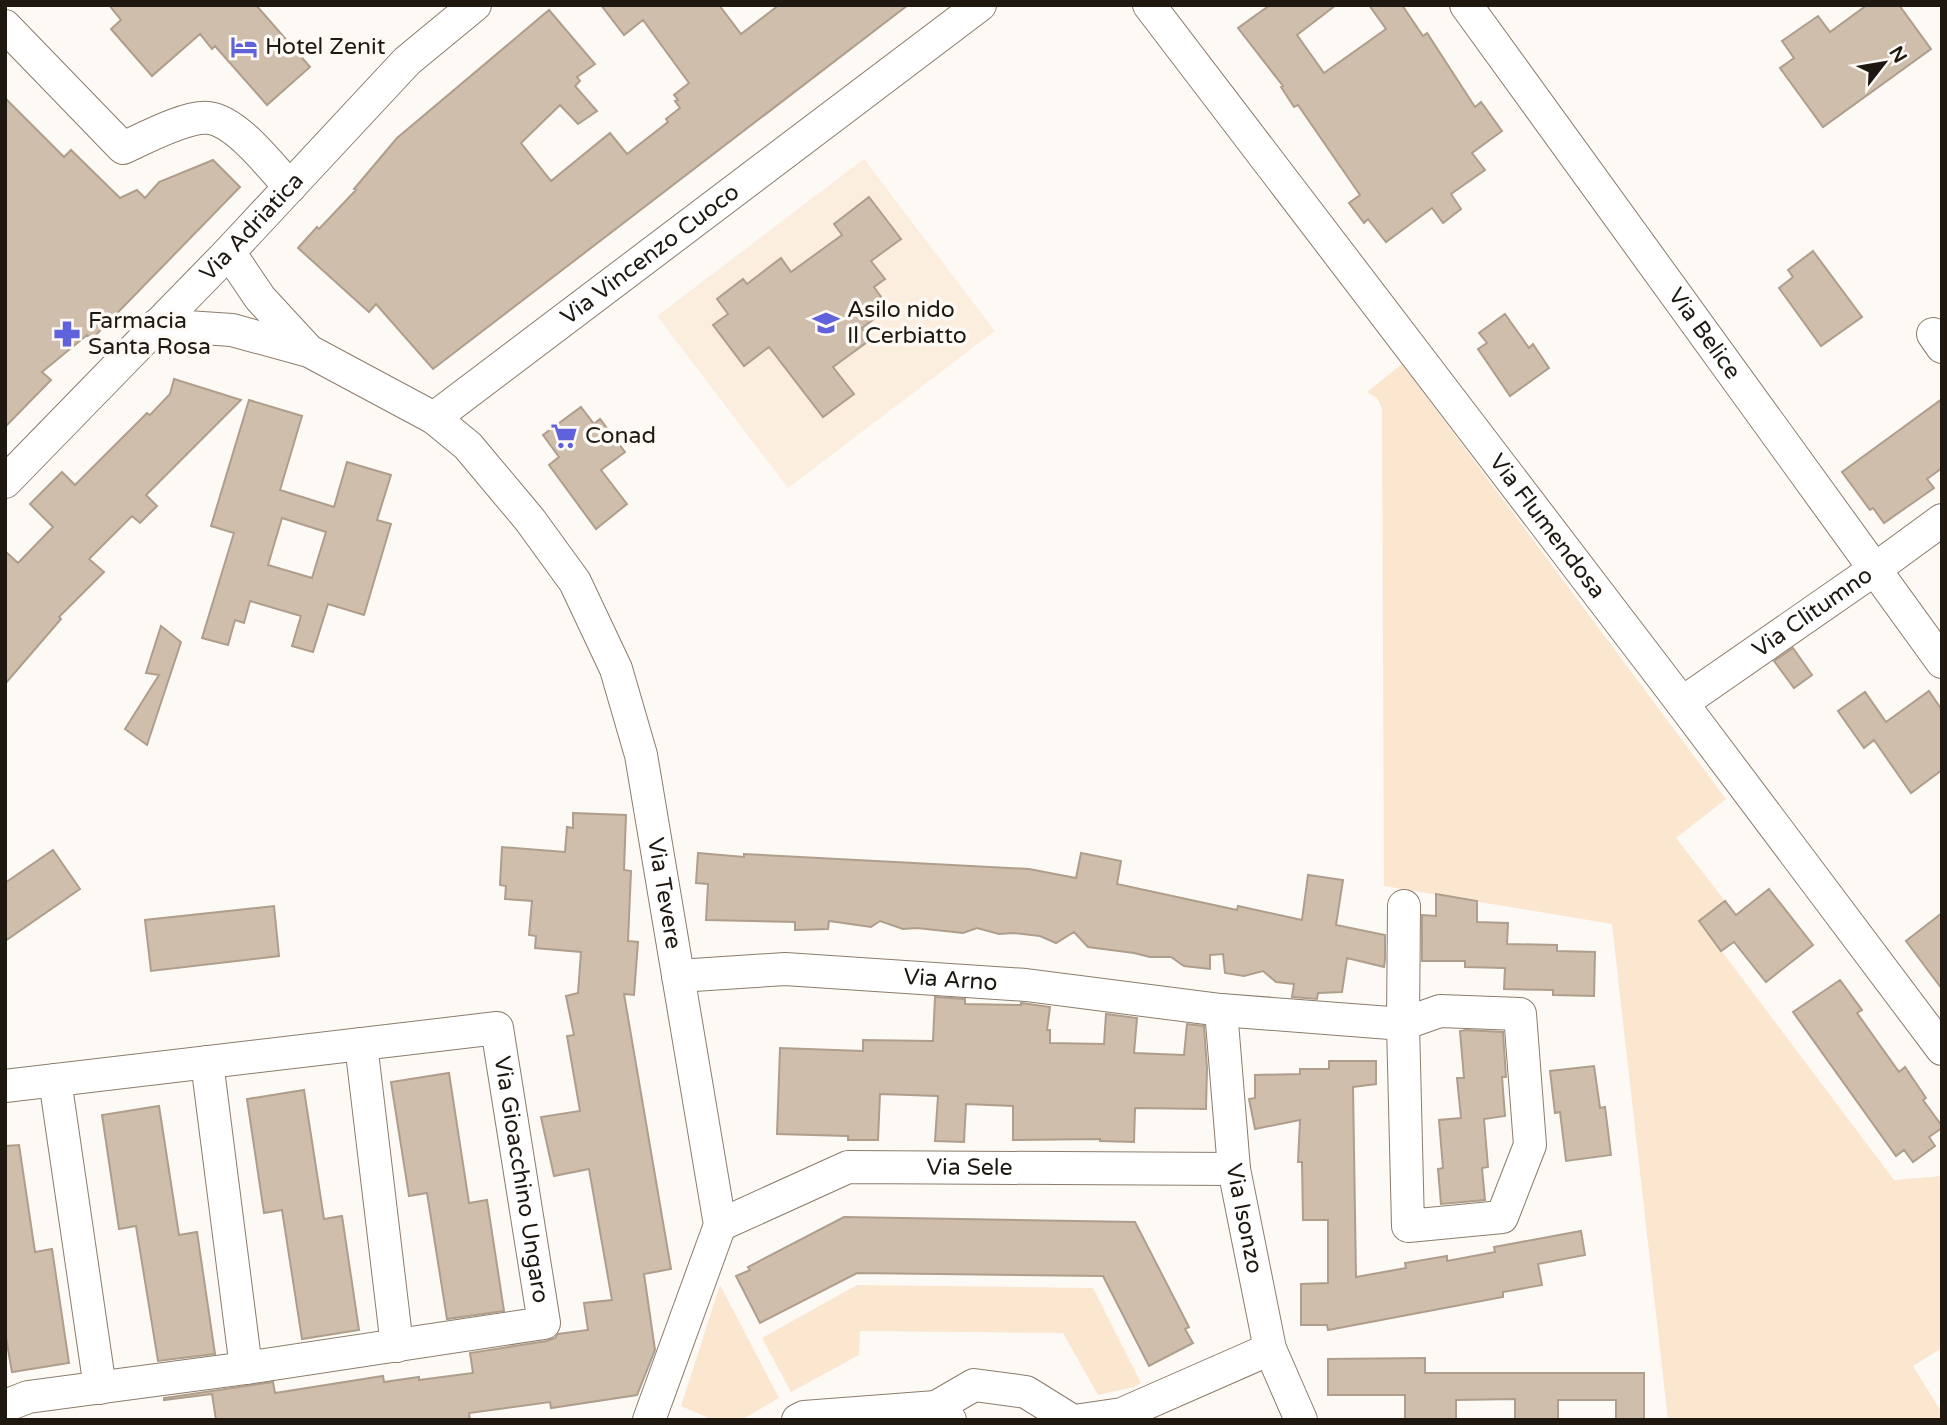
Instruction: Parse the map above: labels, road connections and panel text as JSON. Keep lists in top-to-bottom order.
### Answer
{
  "streets": {
    "street": [
      "Via Adriatica",
      "Via Vincenzo Cuoco",
      "Via Belice",
      "Via Flumendosa",
      "Via Clitumno",
      "Via Tevere",
      "Via Arno",
      "Via Sele",
      "Via Gioacchino Ungaro",
      "Via Isonzo"
    ]
  },
  "crossings": [
    ["Via Vincenzo Cuoco", "Via Tevere"],
    ["Via Belice", "Via Clitumno"],
    ["Via Flumendosa", "Via Clitumno"],
    ["Via Tevere", "Via Arno"],
    ["Via Tevere", "Via Sele"],
    ["Via Arno", "Via Isonzo"],
    ["Via Sele", "Via Isonzo"]
  ],
  "places": {
    "hotel": ["Hotel Zenit"],
    "school or university": ["Asilo nido Il Cerbiatto"],
    "pharmacy": ["Farmacia Santa Rosa"],
    "supermarket": ["Conad"]
  },
  "north": "top right"
}
